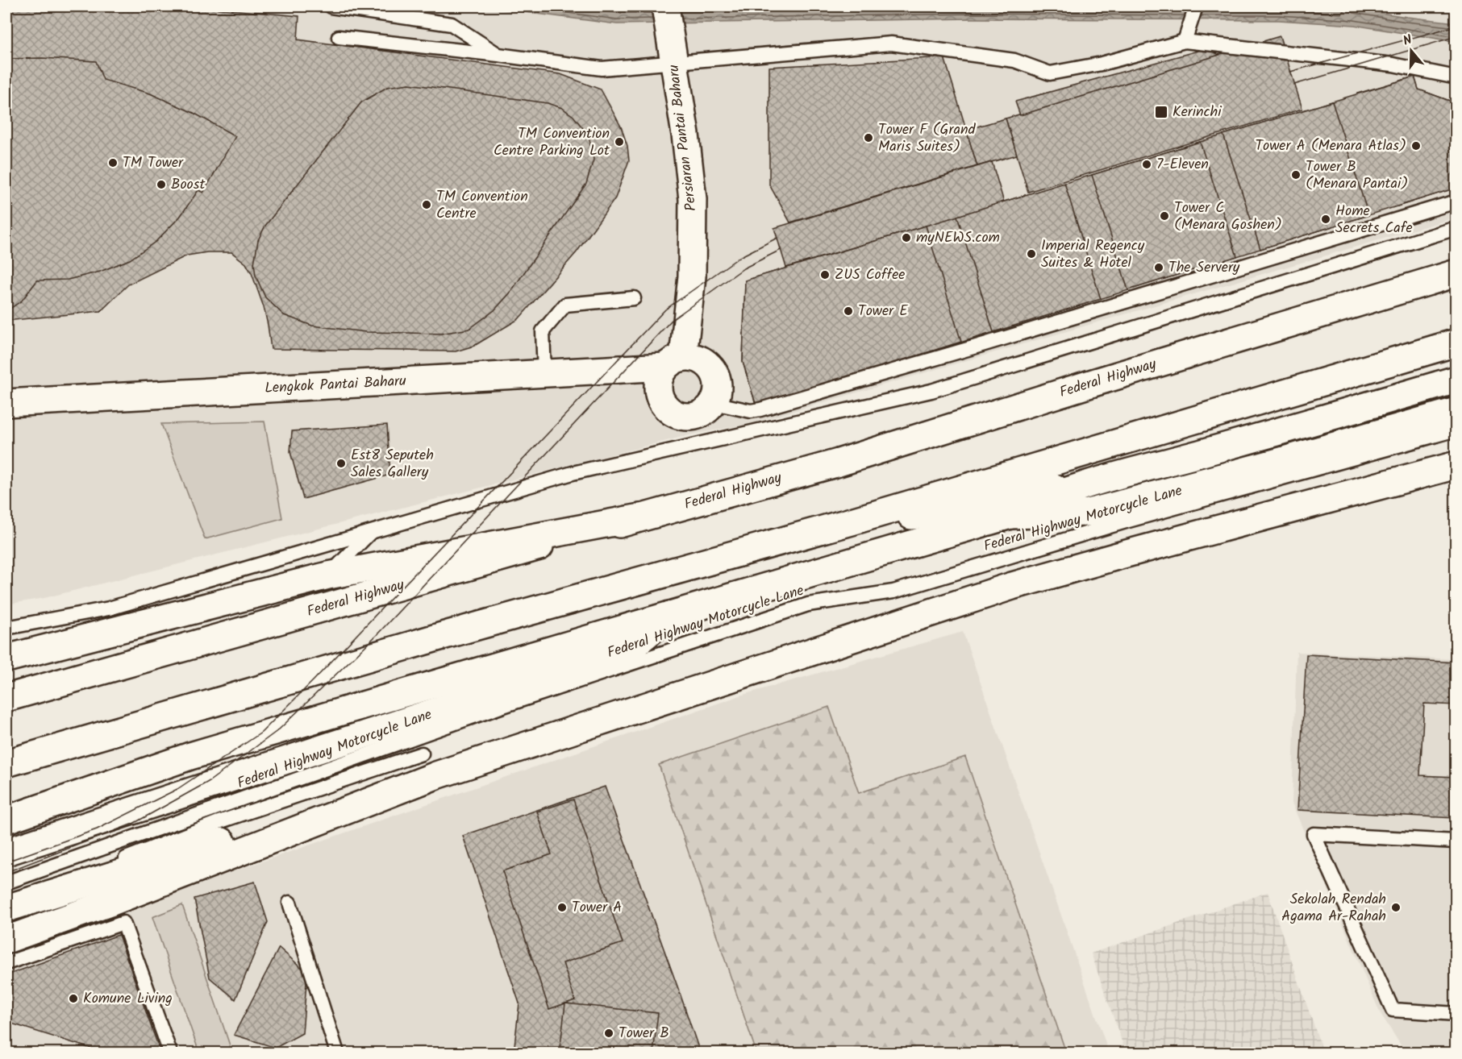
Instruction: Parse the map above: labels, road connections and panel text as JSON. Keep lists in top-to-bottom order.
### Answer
{
  "streets": {
    "main road": ["Persiaran Pantai Baharu", "Federal Highway", "Lengkok Pantai Baharu"],
    "lane": ["Federal Highway Motorcycle Lane"]
  },
  "crossings": [
    ["Persiaran Pantai Baharu", "Lengkok Pantai Baharu"]
  ],
  "places": {
    "transit": ["Kerinchi"],
    "other": [
      "Tower F (Grand Maris Suites)",
      "TM Convention Centre Parking Lot",
      "Tower A (Menara Atlas)",
      "TM Tower",
      "7-Eleven",
      "Tower B (Menara Pantai)",
      "Boost",
      "TM Convention Centre",
      "Tower C (Menara Goshen)",
      "Home Secrets Cafe",
      "myNEWS.com",
      "Imperial Regency Suites & Hotel",
      "The Servery",
      "ZUS Coffee",
      "Tower E",
      "Est8 Seputeh Sales Gallery",
      "Tower A",
      "Sekolah Rendah Agama Ar-Rahah",
      "Komune Living",
      "Tower B"
    ]
  },
  "north": "top"
}
